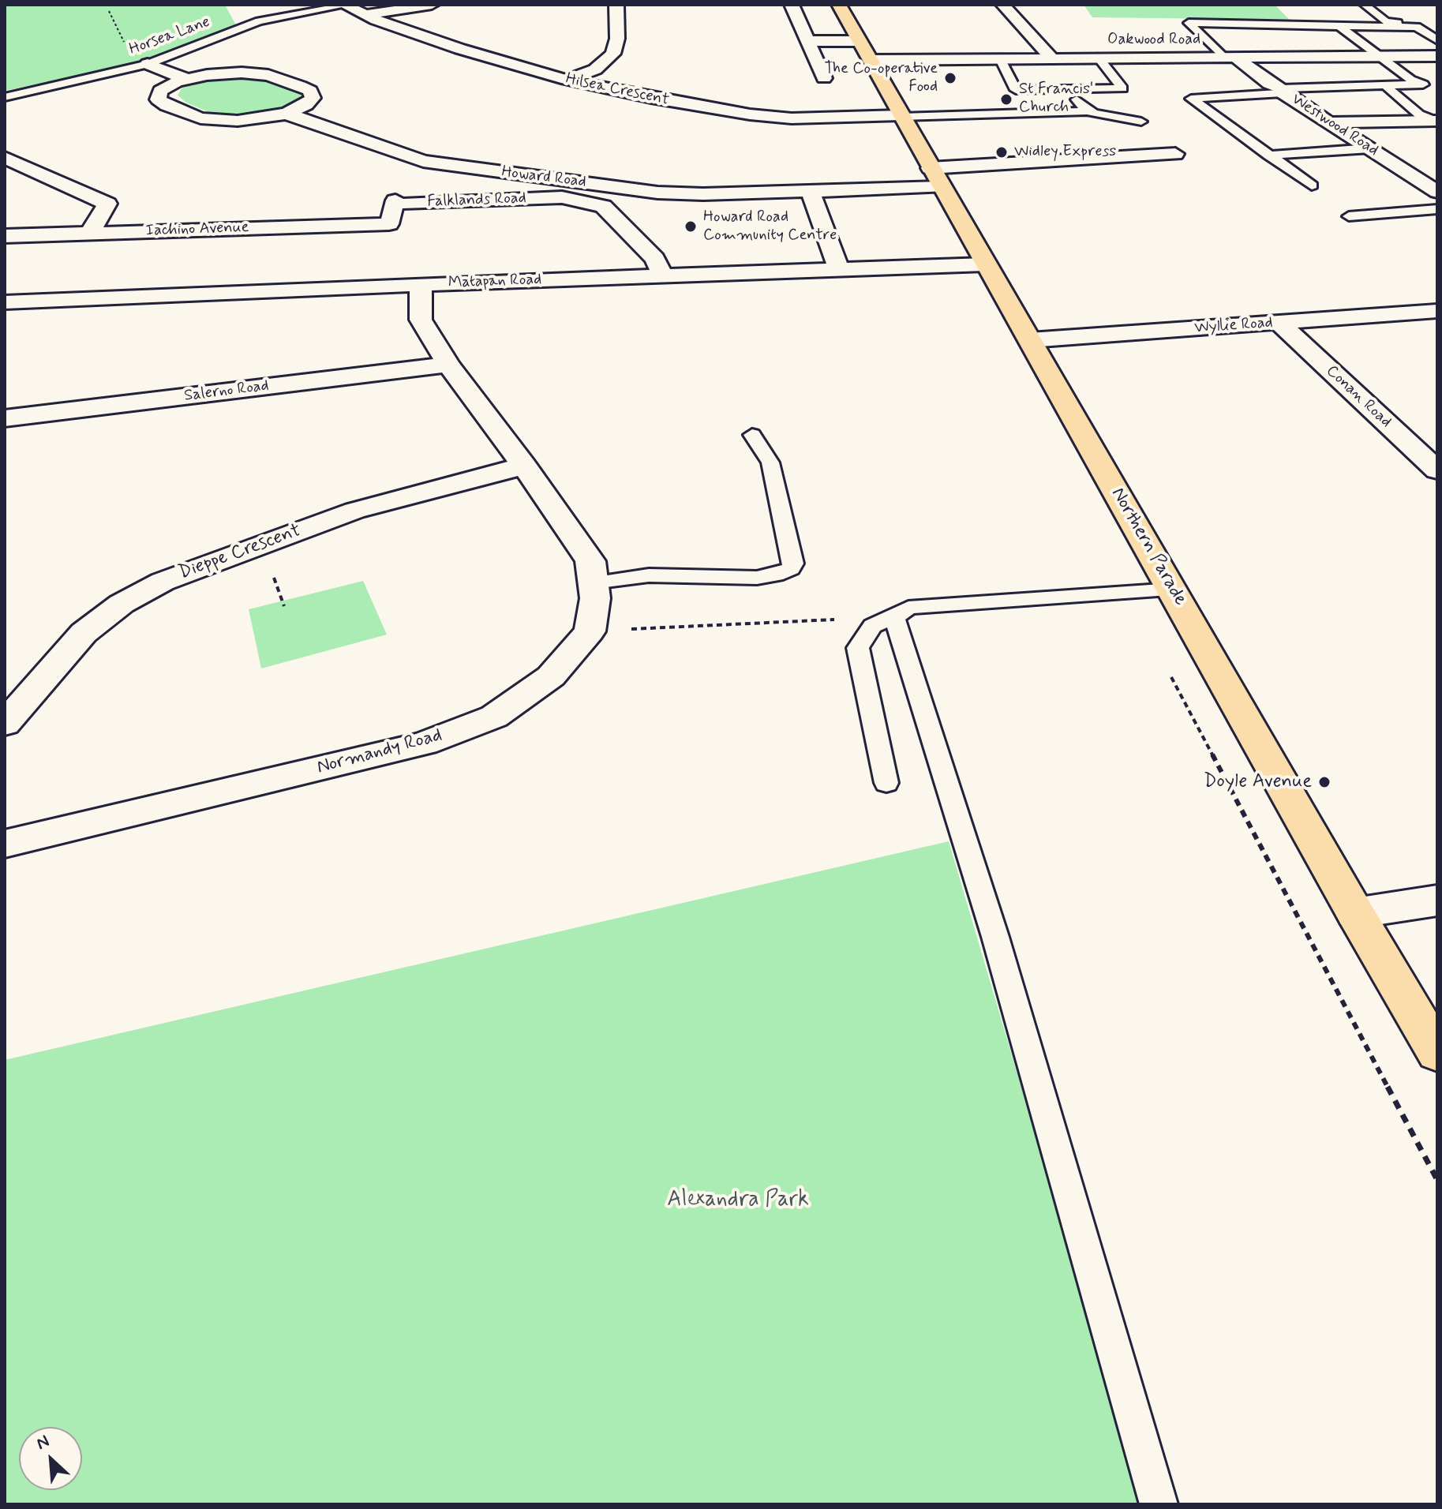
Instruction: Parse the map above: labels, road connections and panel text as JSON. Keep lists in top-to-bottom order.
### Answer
{
  "streets": {
    "main road": ["Northern Parade"],
    "street": [
      "Oakwood Road",
      "Hilsea Crescent",
      "Westwood Road",
      "Howard Road",
      "Falklands Road",
      "Iachino Avenue",
      "Matapan Road",
      "Wyllie Road",
      "Salerno Road",
      "Conan Road",
      "Dieppe Crescent",
      "Normandy Road"
    ],
    "lane": ["Horsea Lane"]
  },
  "crossings": [
    ["Horsea Lane", "Hilsea Crescent"],
    ["Oakwood Road", "Westwood Road"],
    ["Oakwood Road", "Northern Parade"],
    ["Hilsea Crescent", "Northern Parade"],
    ["Howard Road", "Northern Parade"],
    ["Falklands Road", "Iachino Avenue"],
    ["Falklands Road", "Matapan Road"],
    ["Matapan Road", "Northern Parade"],
    ["Wyllie Road", "Conan Road"],
    ["Wyllie Road", "Northern Parade"]
  ],
  "parks": ["Alexandra Park"],
  "places": [
    "The Co-operative Food",
    "St Francis' Church",
    "Widley Express",
    "Howard Road Community Centre",
    "Doyle Avenue"
  ],
  "north": "top left"
}
